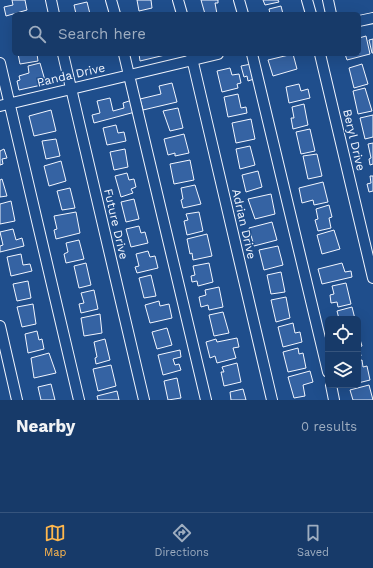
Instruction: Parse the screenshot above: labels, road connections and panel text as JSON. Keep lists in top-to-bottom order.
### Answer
{
  "streets": {
    "street": [
      "Panda Drive",
      "Beryl Drive",
      "Future Drive",
      "Adrian Drive"
    ]
  },
  "crossings": [
    ["Panda Drive", "Future Drive"],
    ["Panda Drive", "Adrian Drive"]
  ],
  "page": {
    "search": "Search here",
    "heading": ["Nearby", "0 results"],
    "nav": ["Map", "Directions", "Saved"]
  }
}
